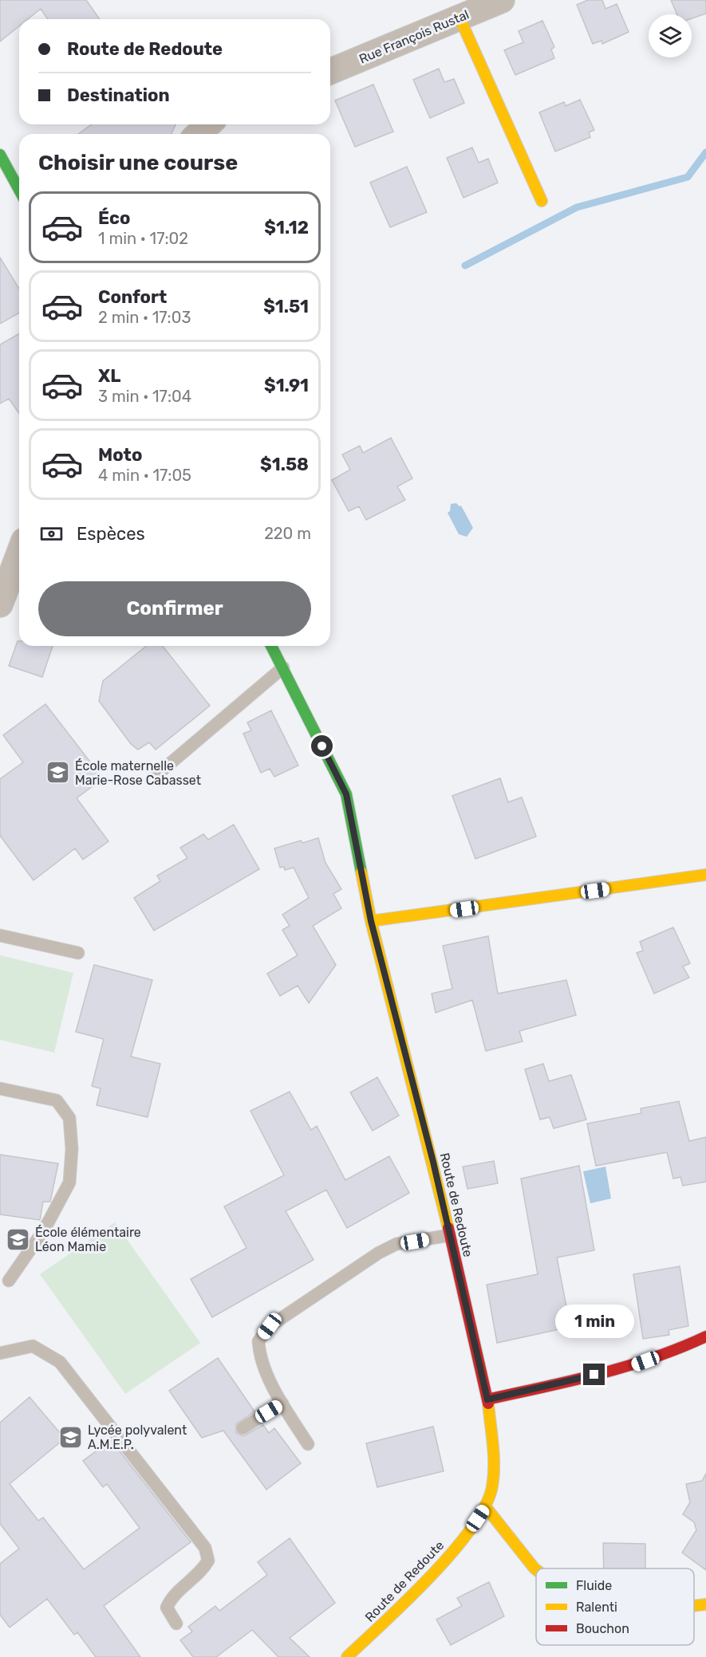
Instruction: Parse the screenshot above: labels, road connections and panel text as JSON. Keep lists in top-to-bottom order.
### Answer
{
  "streets": {
    "main road": ["Route de Redoute"],
    "street": ["Rue François Rustal"]
  },
  "places": {
    "school or university": ["École maternelle Marie-Rose Cabasset", "École élémentaire Léon Mamie", "Lycée polyvalent A.M.E.P."]
  },
  "legend": ["Fluide", "Ralenti", "Bouchon"],
  "page": {
    "banner": ["Route de Redoute", "Destination"],
    "heading": "Choisir une course",
    "list": [
      {
        "name": "Éco",
        "note": "1 min · 17:02",
        "value": "$1.12"
      },
      {
        "name": "Confort",
        "note": "2 min · 17:03",
        "value": "$1.51"
      },
      {
        "name": "XL",
        "note": "3 min · 17:04",
        "value": "$1.91"
      },
      {
        "name": "Moto",
        "note": "4 min · 17:05",
        "value": "$1.58"
      }
    ],
    "pay": ["Espèces", "220 m"],
    "buttons": "Confirmer",
    "bubble": "1 min"
  }
}
